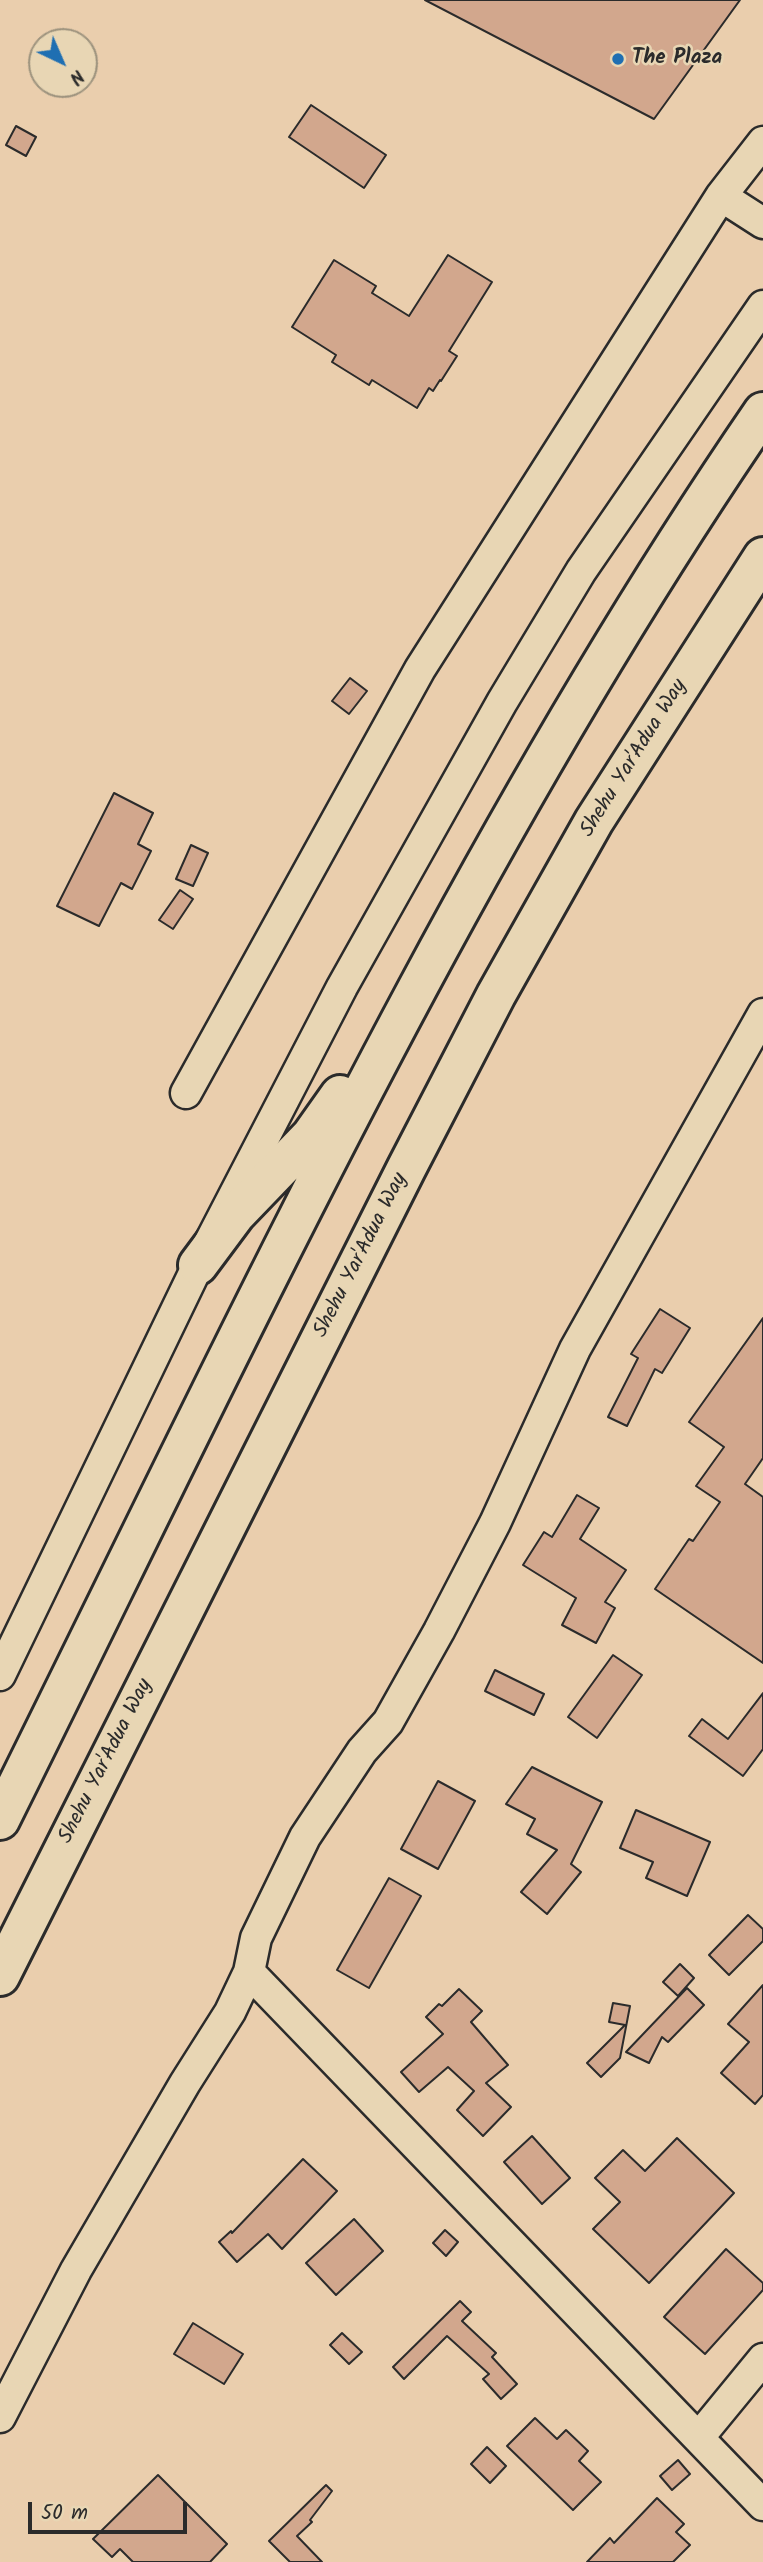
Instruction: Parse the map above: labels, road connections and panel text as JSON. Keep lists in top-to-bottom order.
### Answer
{
  "streets": {
    "highway": ["Shehu Yar'Adua Way"]
  },
  "places": ["The Plaza"],
  "scale_bar": "50 m",
  "north": "bottom right"
}
